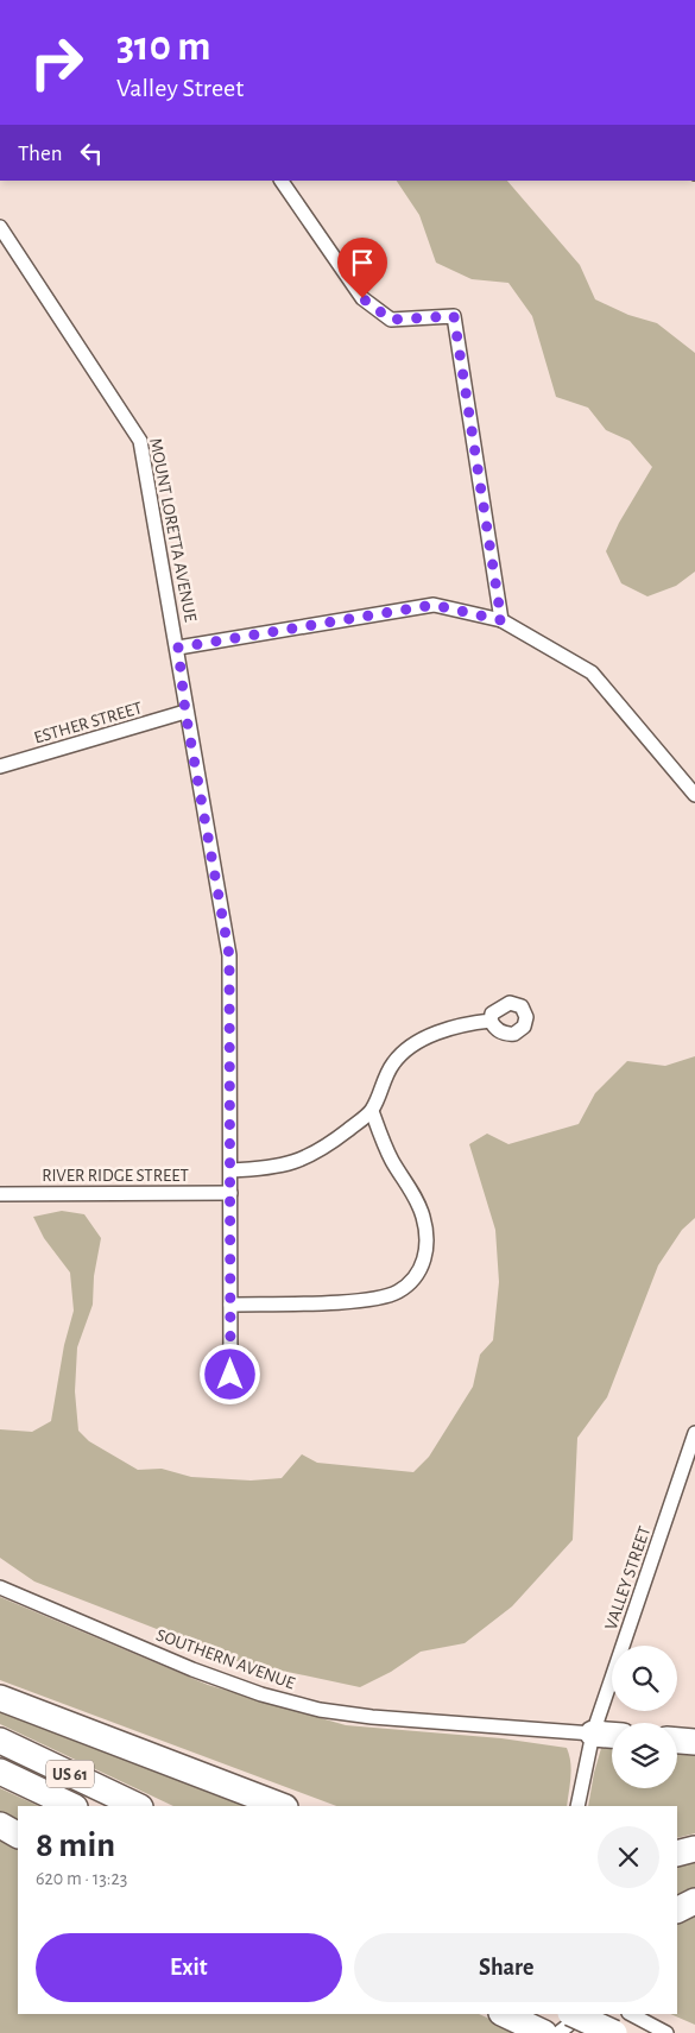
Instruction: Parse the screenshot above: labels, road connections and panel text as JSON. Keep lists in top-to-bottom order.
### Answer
{
  "streets": {
    "highway": ["US 61"],
    "street": [
      "MOUNT LORETTA AVENUE",
      "ESTHER STREET",
      "RIVER RIDGE STREET",
      "VALLEY STREET",
      "SOUTHERN AVENUE"
    ]
  },
  "crossings": [
    ["MOUNT LORETTA AVENUE", "ESTHER STREET"],
    ["MOUNT LORETTA AVENUE", "RIVER RIDGE STREET"],
    ["VALLEY STREET", "SOUTHERN AVENUE"]
  ],
  "page": {
    "turn": ["310 m", "Valley Street"],
    "then": "Then",
    "heading": ["8 min", "620 m · 13:23"],
    "buttons": ["Exit", "Share"]
  }
}
